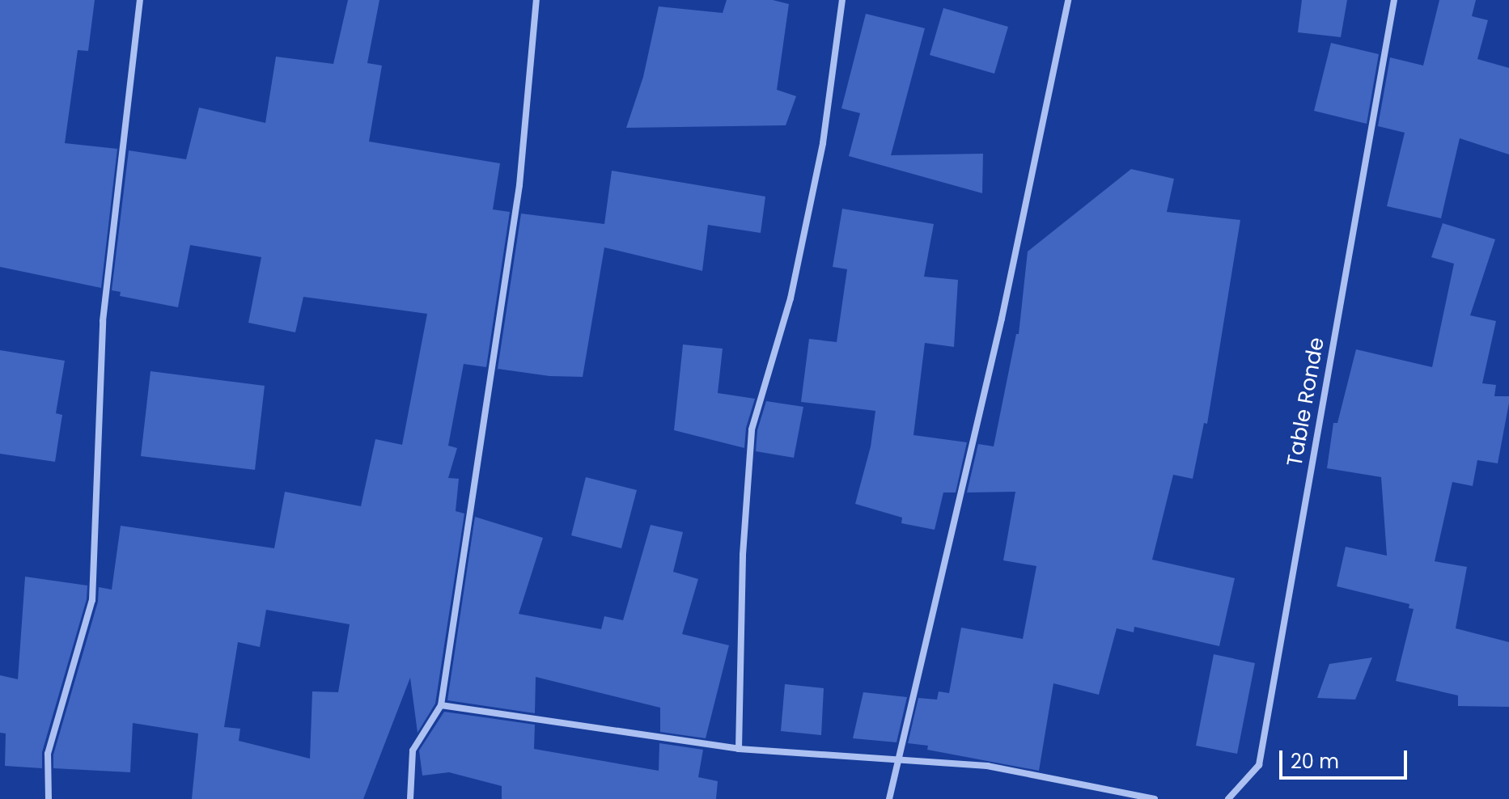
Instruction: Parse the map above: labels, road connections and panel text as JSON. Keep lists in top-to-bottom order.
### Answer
{
  "streets": {
    "street": ["Table Ronde"]
  },
  "scale_bar": "20 m"
}
